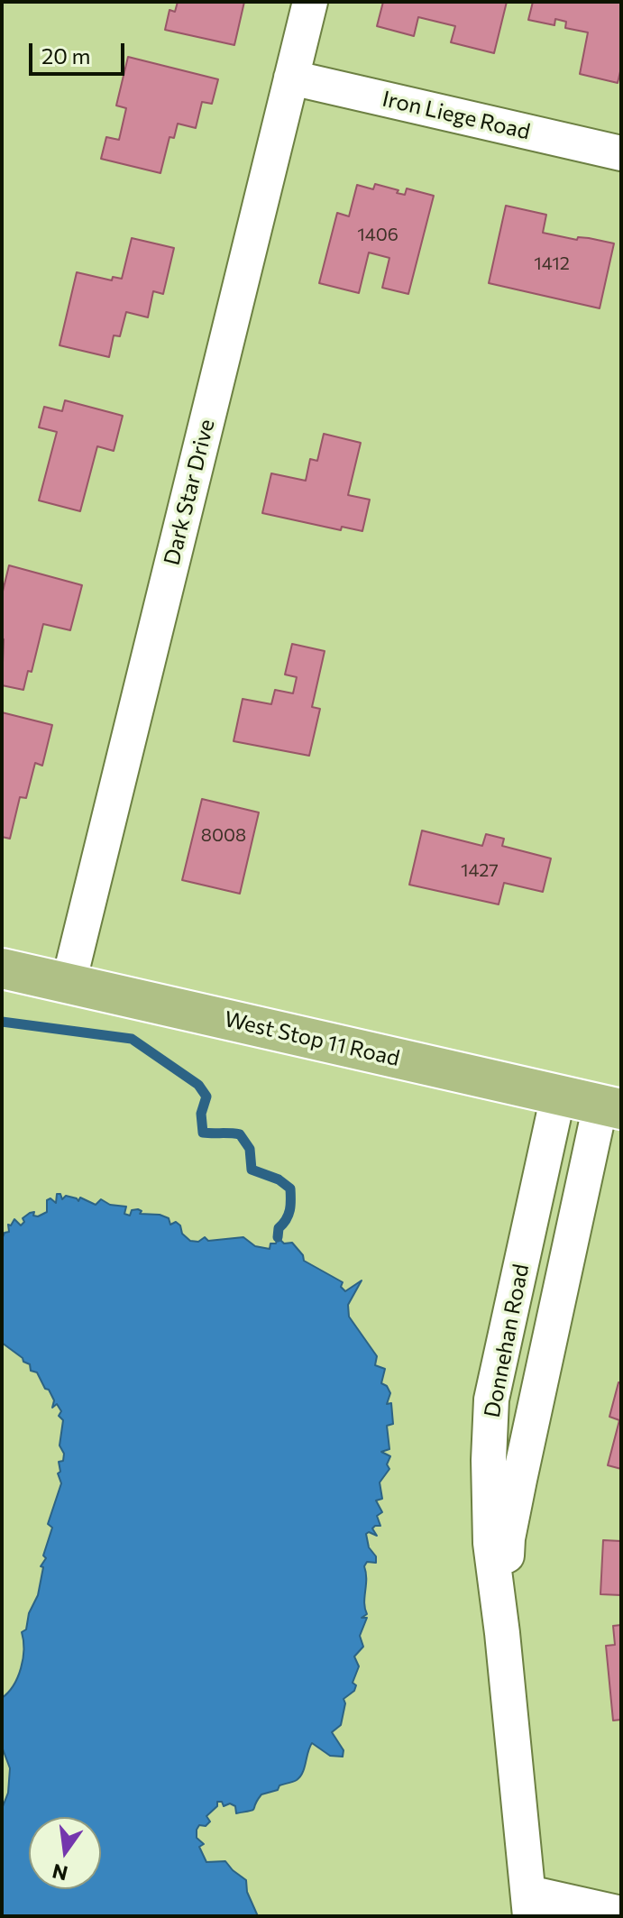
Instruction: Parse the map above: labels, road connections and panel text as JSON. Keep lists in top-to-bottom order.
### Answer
{
  "streets": {
    "main road": ["West Stop 11 Road"],
    "street": ["Iron Liege Road", "Dark Star Drive", "Donnehan Road"]
  },
  "crossings": [
    ["Iron Liege Road", "Dark Star Drive"],
    ["Dark Star Drive", "West Stop 11 Road"],
    ["West Stop 11 Road", "Donnehan Road"]
  ],
  "house_numbers": [
    "1406",
    "1412",
    "8008",
    "1427"
  ],
  "scale_bar": "20 m",
  "north": "bottom"
}
